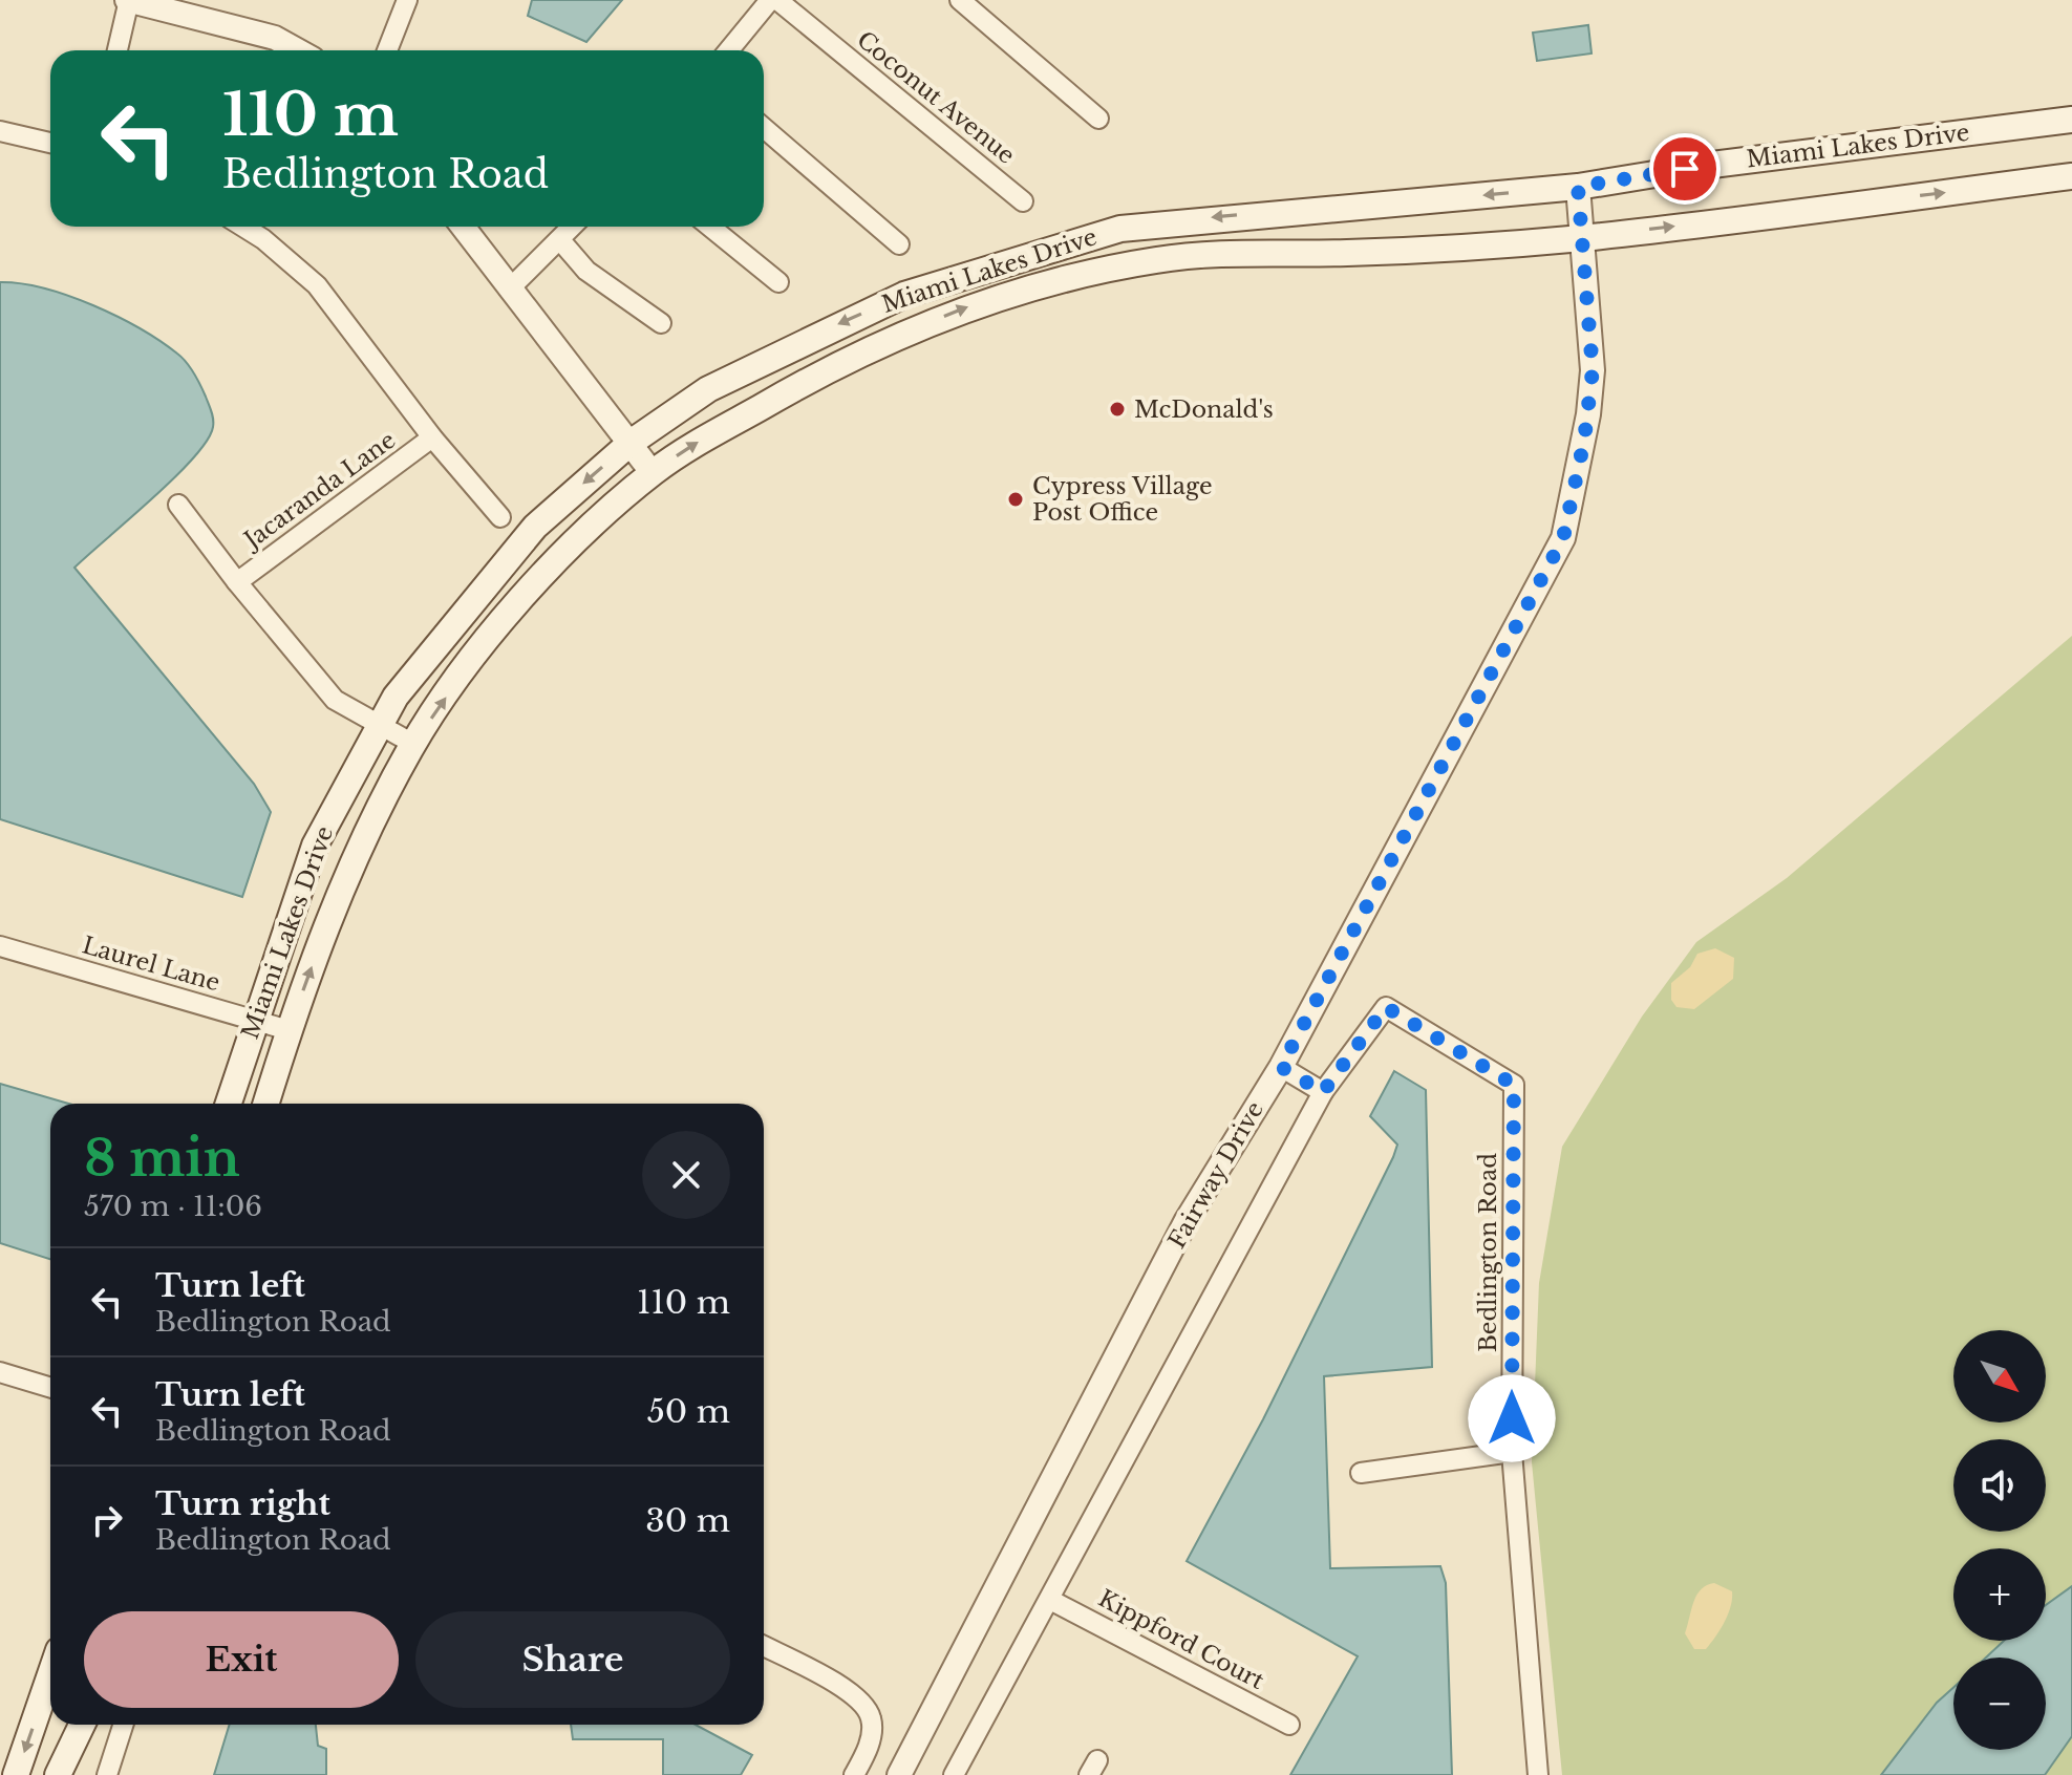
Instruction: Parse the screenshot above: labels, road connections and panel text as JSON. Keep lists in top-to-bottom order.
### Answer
{
  "streets": {
    "main road": ["Miami Lakes Drive"],
    "street": [
      "Coconut Avenue",
      "Jacaranda Lane",
      "Laurel Lane",
      "Fairway Drive",
      "Bedlington Road",
      "Kippford Court"
    ]
  },
  "crossings": [
    ["Miami Lakes Drive", "Jacaranda Lane"],
    ["Miami Lakes Drive", "Laurel Lane"],
    ["Miami Lakes Drive", "Fairway Drive"],
    ["Bedlington Road", "Kippford Court"]
  ],
  "places": ["McDonald's", "Cypress Village Post Office"],
  "north": "bottom right",
  "page": {
    "turn": ["110 m", "Bedlington Road"],
    "heading": ["8 min", "570 m · 11:06"],
    "list": [
      {
        "name": "Turn left",
        "note": "Bedlington Road",
        "value": "110 m"
      },
      {
        "name": "Turn left",
        "note": "Bedlington Road",
        "value": "50 m"
      },
      {
        "name": "Turn right",
        "note": "Bedlington Road",
        "value": "30 m"
      }
    ],
    "map_buttons": ["+", "−"],
    "buttons": ["Exit", "Share"]
  }
}
